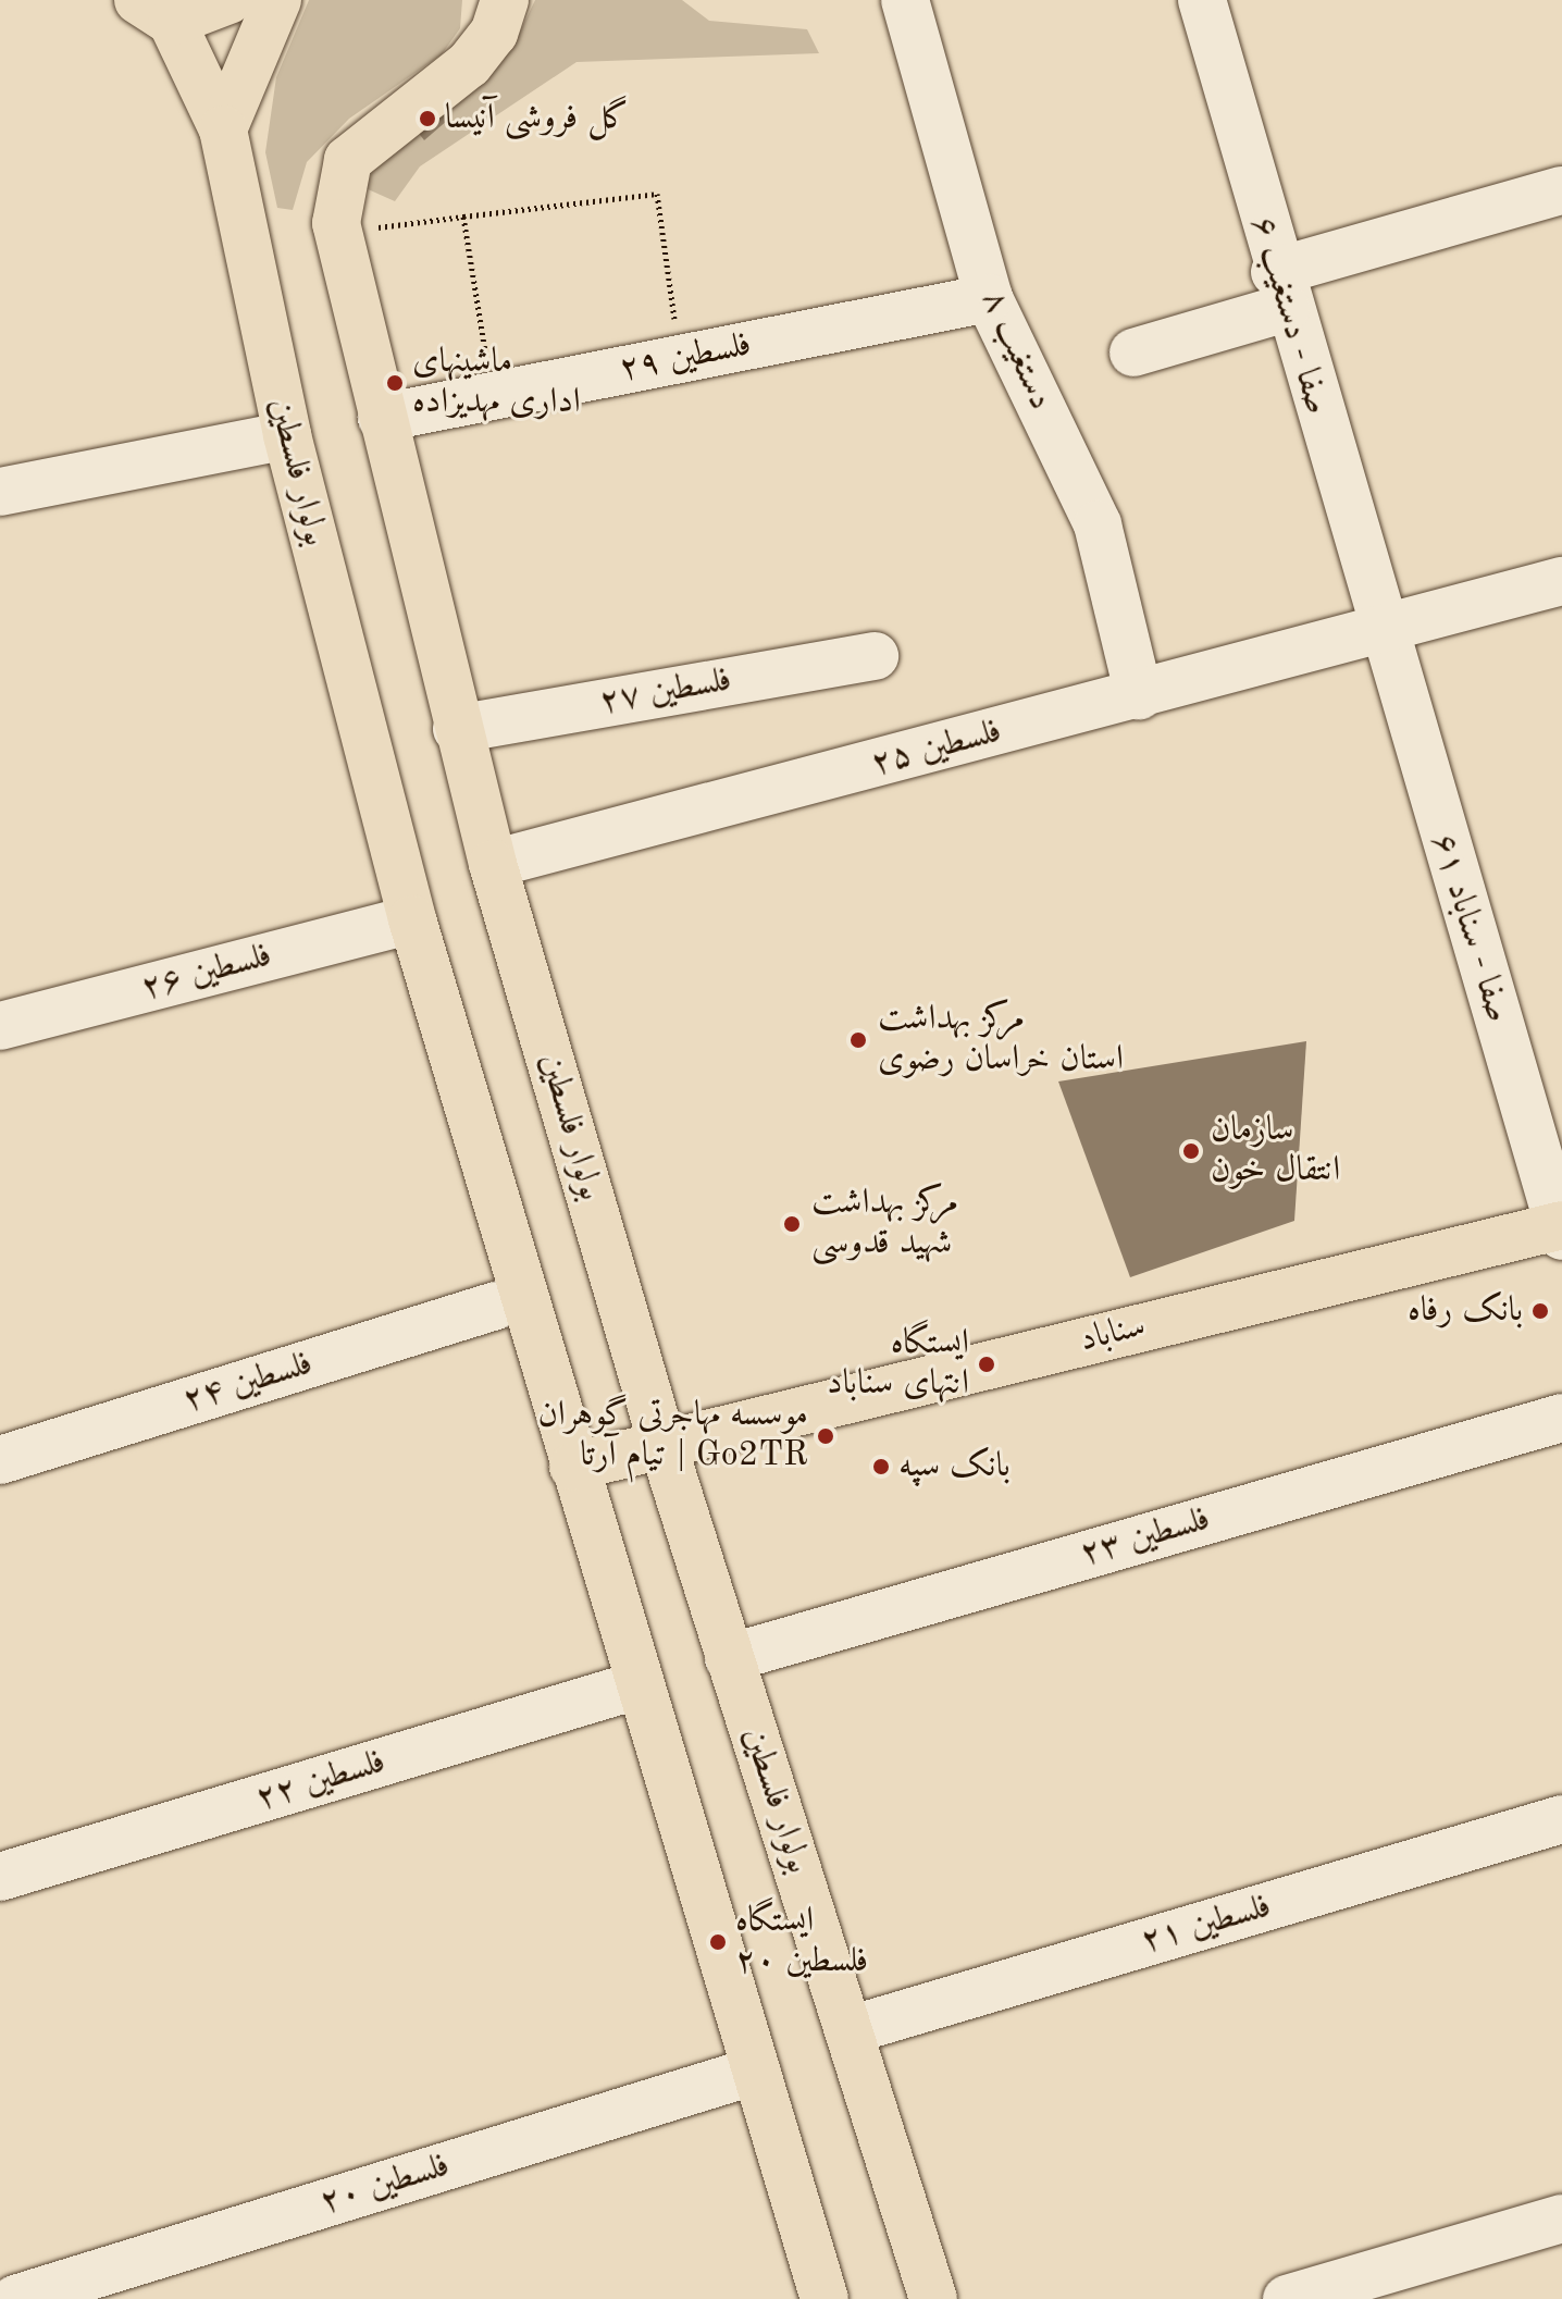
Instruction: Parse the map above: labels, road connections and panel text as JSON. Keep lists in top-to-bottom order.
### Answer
{
  "streets": {
    "main road": ["بولوار فلسطین", "سناباد"],
    "street": [
      "صفا - دستغیب ۶",
      "دستغیب ۸",
      "فلسطین ۲۹",
      "فلسطین ۲۷",
      "فلسطین ۲۵",
      "صفا - سناباد ۶۱",
      "فلسطین ۲۶",
      "فلسطین ۲۴",
      "فلسطین ۲۳",
      "فلسطین ۲۲",
      "فلسطین ۲۱",
      "فلسطین ۲۰"
    ]
  },
  "crossings": [
    ["صفا - دستغیب ۶", "فلسطین ۲۵"],
    ["صفا - دستغیب ۶", "صفا - سناباد ۶۱"],
    ["دستغیب ۸", "فلسطین ۲۹"],
    ["دستغیب ۸", "فلسطین ۲۵"],
    ["فلسطین ۲۹", "بولوار فلسطین"],
    ["بولوار فلسطین", "فلسطین ۲۷"],
    ["بولوار فلسطین", "فلسطین ۲۵"],
    ["بولوار فلسطین", "فلسطین ۲۶"],
    ["بولوار فلسطین", "سناباد"],
    ["بولوار فلسطین", "فلسطین ۲۳"],
    ["بولوار فلسطین", "فلسطین ۲۲"],
    ["بولوار فلسطین", "فلسطین ۲۱"],
    ["بولوار فلسطین", "فلسطین ۲۰"],
    ["فلسطین ۲۵", "صفا - سناباد ۶۱"],
    ["صفا - سناباد ۶۱", "سناباد"]
  ],
  "places": [
    "گل فروشی آنیسا",
    "ماشینهای اداری مهدیزاده",
    "مرکز بهداشت استان خراسان رضوی",
    "سازمان انتقال خون",
    "مرکز بهداشت شهید قدوسی",
    "بانک رفاه",
    "ايستگاه انتهای سناباد",
    "موسسه مهاجرتی گوهران تیام آرتا | Go2TR",
    "بانک سپه",
    "ایستگاه فلسطین ٢۰"
  ]
}
